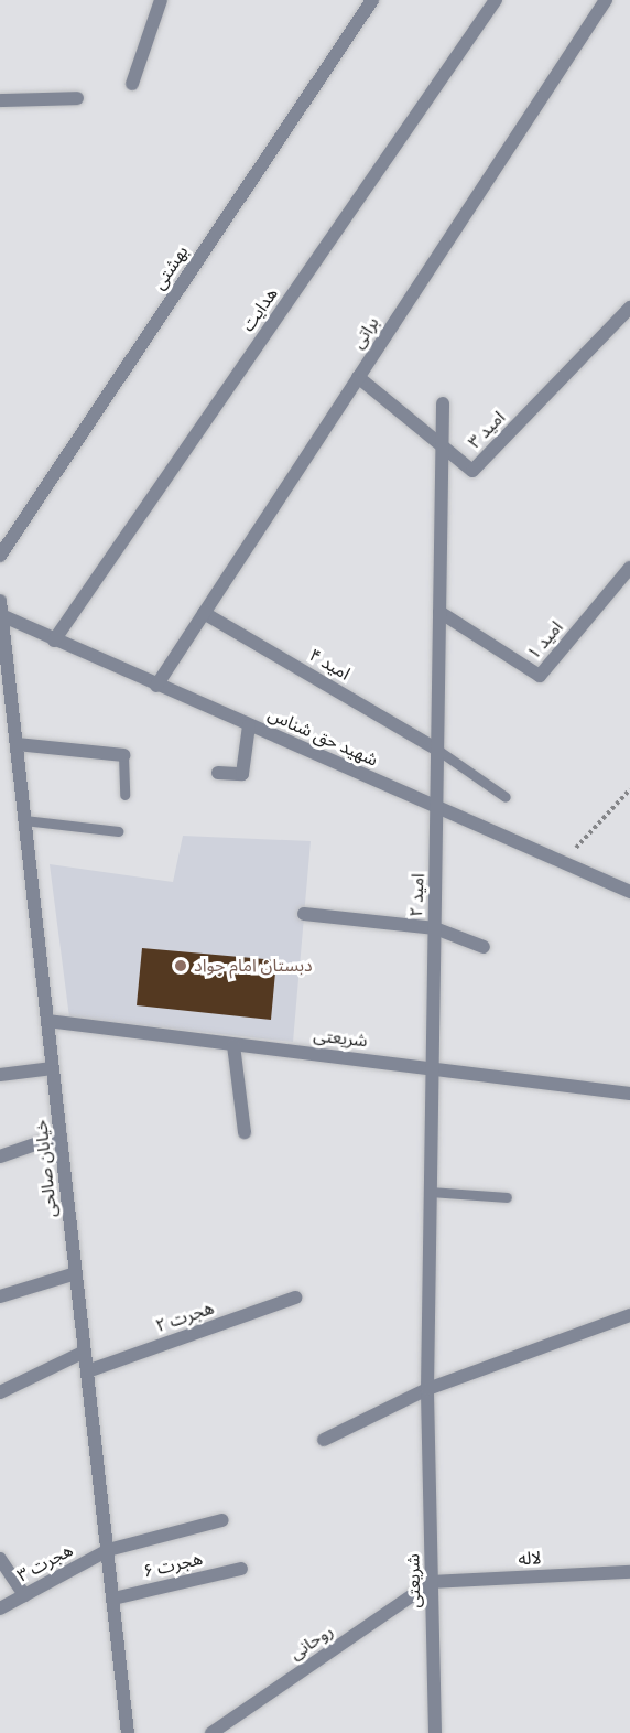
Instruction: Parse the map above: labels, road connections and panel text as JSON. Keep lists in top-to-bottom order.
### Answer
{
  "streets": {
    "street": [
      "بهشتی",
      "هدایت",
      "براتی",
      "امید ۳",
      "امید ۱",
      "امید ۴",
      "شهید حق شناس",
      "امید ۲",
      "شریعتی",
      "خیابان صالحی",
      "هجرت ۲",
      "لاله",
      "هجرت ۳",
      "هجرت ۶",
      "روحانی"
    ]
  },
  "crossings": [
    ["هدایت", "شهید حق شناس"],
    ["براتی", "امید ۳"],
    ["براتی", "امید ۴"],
    ["براتی", "شهید حق شناس"],
    ["امید ۳", "امید ۲"],
    ["امید ۱", "امید ۲"],
    ["امید ۴", "امید ۲"],
    ["شهید حق شناس", "امید ۲"],
    ["شهید حق شناس", "خیابان صالحی"],
    ["امید ۲", "شریعتی"],
    ["شریعتی", "خیابان صالحی"],
    ["شریعتی", "لاله"],
    ["شریعتی", "روحانی"],
    ["خیابان صالحی", "هجرت ۲"],
    ["خیابان صالحی", "هجرت ۳"],
    ["خیابان صالحی", "هجرت ۶"],
    ["لاله", "روحانی"]
  ],
  "places": ["دبستان امام جواد"]
}
